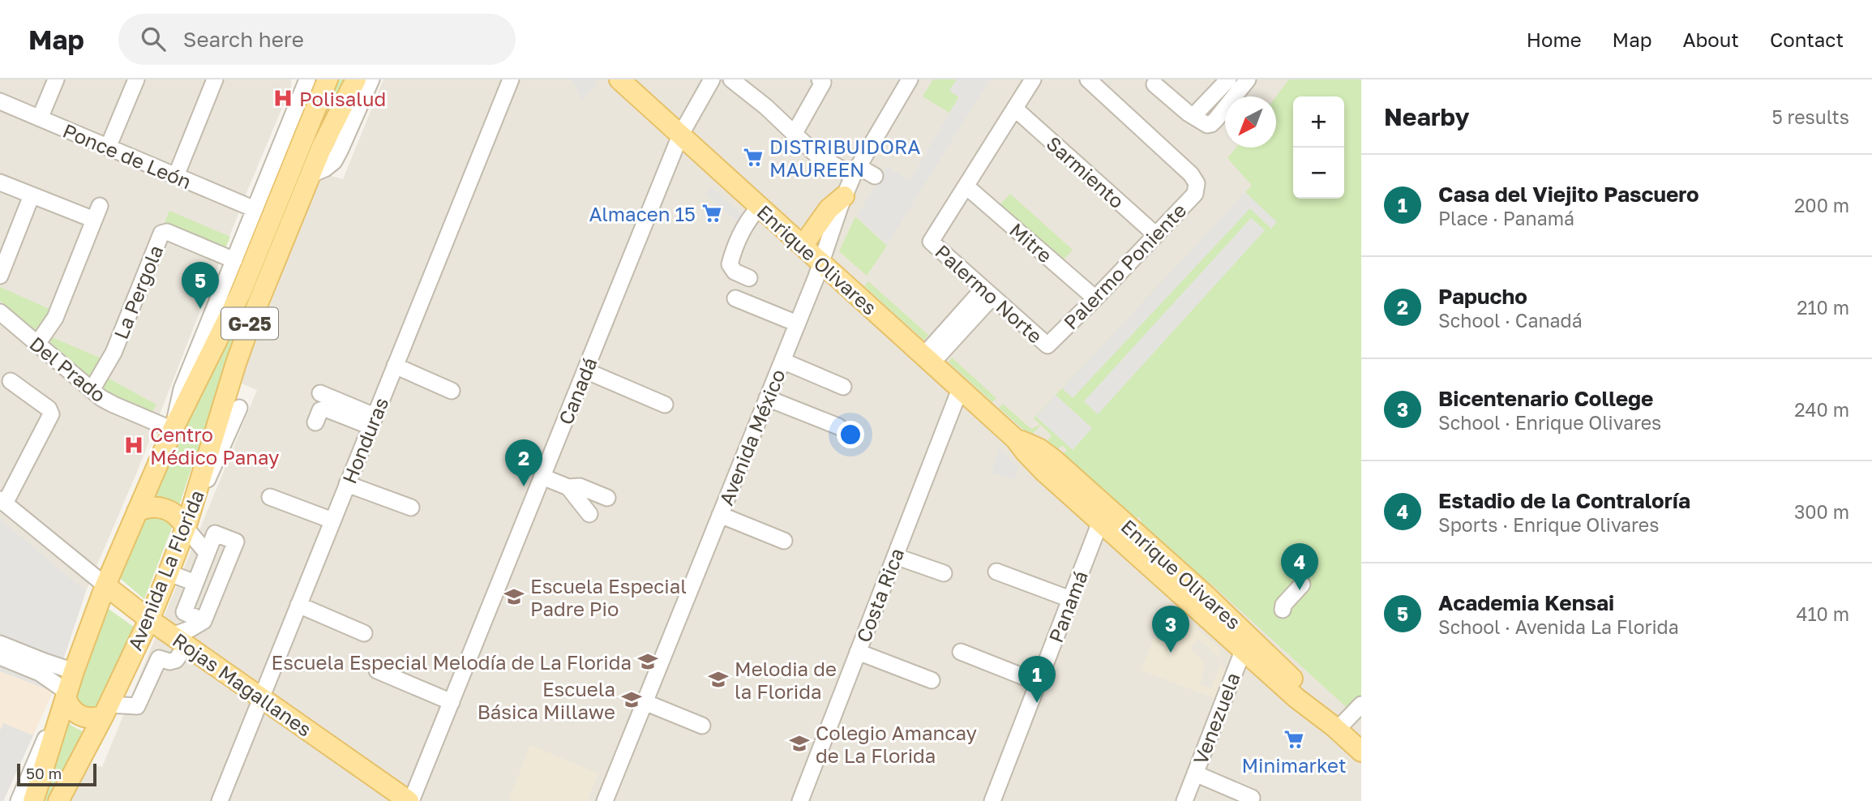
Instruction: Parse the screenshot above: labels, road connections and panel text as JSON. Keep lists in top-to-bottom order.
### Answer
{
  "streets": {
    "main road": [
      "Enrique Olivares",
      "G-25",
      "Avenida La Florida",
      "Rojas Magallanes"
    ],
    "street": [
      "Ponce de León",
      "Sarmiento",
      "Mitre",
      "Palermo Poniente",
      "La Pergola",
      "Palermo Norte",
      "Del Prado",
      "Canadá",
      "Avenida México",
      "Honduras",
      "Costa Rica",
      "Panamá",
      "Venezuela"
    ]
  },
  "crossings": [
    ["Sarmiento", "Palermo Poniente"],
    ["Mitre", "Palermo Poniente"],
    ["Mitre", "Palermo Norte"],
    ["Enrique Olivares", "Canadá"],
    ["Enrique Olivares", "Avenida México"],
    ["Enrique Olivares", "Costa Rica"],
    ["Enrique Olivares", "Panamá"],
    ["Enrique Olivares", "Venezuela"],
    ["Palermo Poniente", "Palermo Norte"],
    ["La Pergola", "Del Prado"],
    ["G-25", "Del Prado"],
    ["G-25", "Rojas Magallanes"],
    ["Canadá", "Rojas Magallanes"],
    ["Honduras", "Rojas Magallanes"],
    ["Avenida La Florida", "Rojas Magallanes"]
  ],
  "places": {
    "hospital": ["Polisalud", "Centro Médico Panay"],
    "supermarket": ["DISTRIBUIDORA MAUREEN", "Almacen 15", "Minimarket"],
    "school or university": [
      "Escuela Especial Padre Pio",
      "Escuela Especial Melodía de La Florida",
      "Melodia de la Florida",
      "Escuela Básica Millawe",
      "Colegio Amancay de La Florida"
    ]
  },
  "scale_bar": "50 m",
  "north": "bottom left",
  "page": {
    "header": "Map",
    "search": "Search here",
    "nav": [
      "Home",
      "Map",
      "About",
      "Contact"
    ],
    "heading": ["Nearby", "5 results"],
    "map_buttons": ["+", "−"],
    "list": [
      {
        "mark": "1",
        "name": "Casa del Viejito Pascuero",
        "note": "Place · Panamá",
        "value": "200 m"
      },
      {
        "mark": "2",
        "name": "Papucho",
        "note": "School · Canadá",
        "value": "210 m"
      },
      {
        "mark": "3",
        "name": "Bicentenario College",
        "note": "School · Enrique Olivares",
        "value": "240 m"
      },
      {
        "mark": "4",
        "name": "Estadio de la Contraloría",
        "note": "Sports · Enrique Olivares",
        "value": "300 m"
      },
      {
        "mark": "5",
        "name": "Academia Kensai",
        "note": "School · Avenida La Florida",
        "value": "410 m"
      }
    ],
    "pins": [
      "5",
      "2",
      "4",
      "3",
      "1"
    ],
    "scale": "50 m"
  }
}
